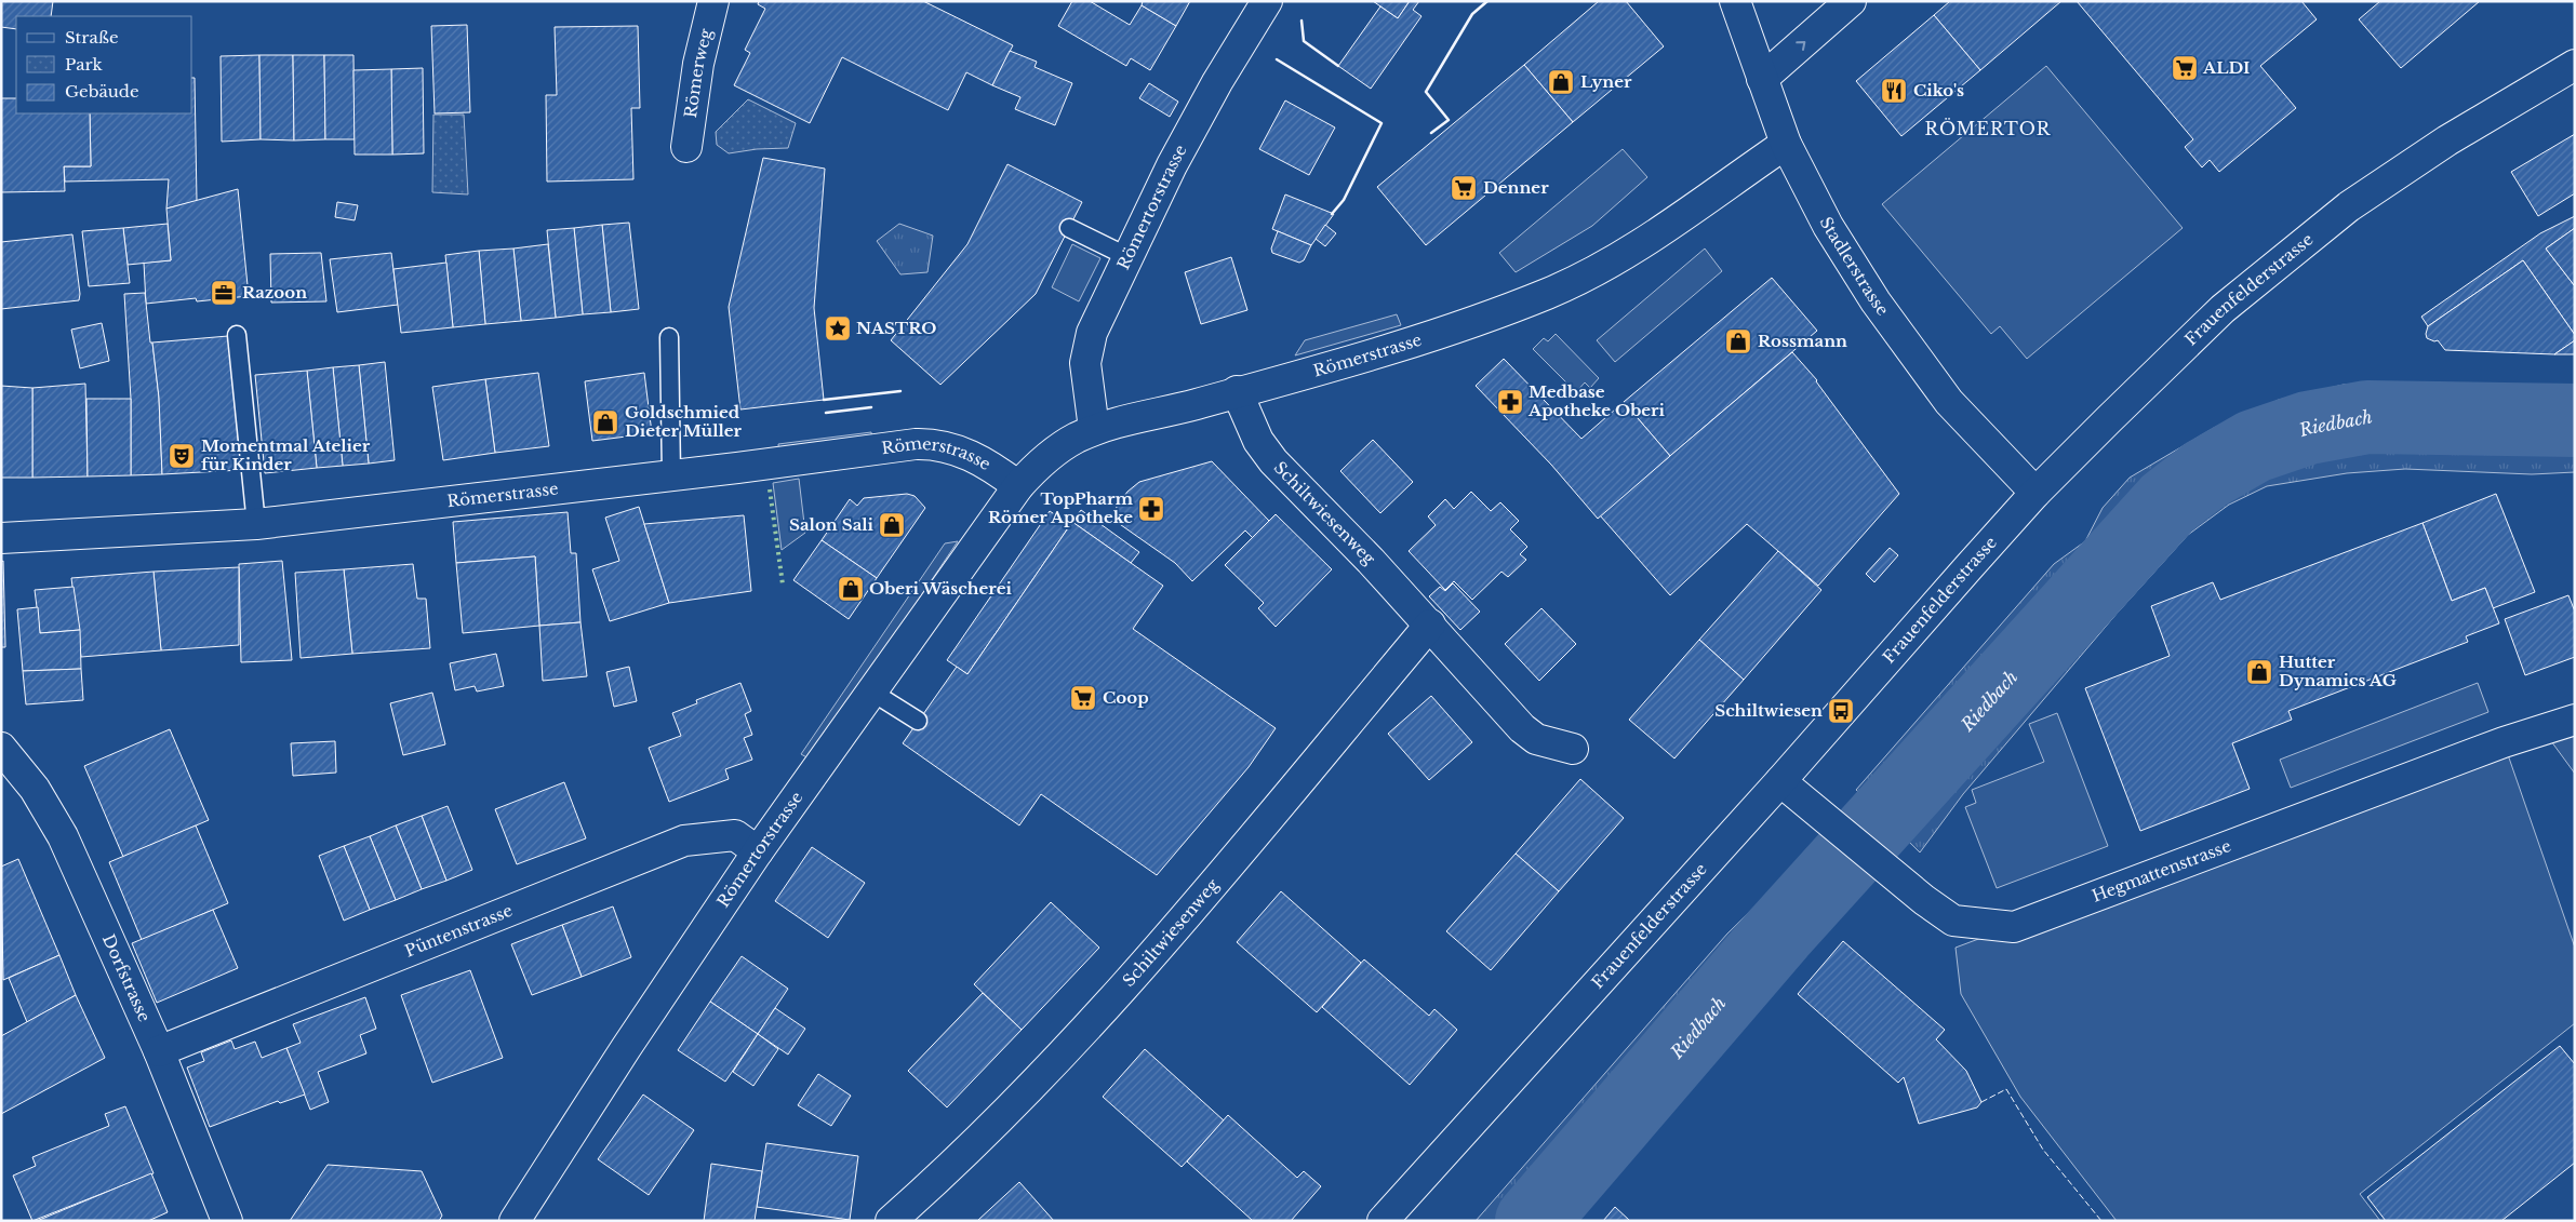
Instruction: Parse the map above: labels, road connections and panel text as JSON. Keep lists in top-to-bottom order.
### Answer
{
  "streets": {
    "street": [
      "Römerweg",
      "Römertorstrasse",
      "Stadlerstrasse",
      "Frauenfelderstrasse",
      "Römerstrasse",
      "Schiltwiesenweg",
      "Hegmattenstrasse",
      "Püntenstrasse",
      "Dorfstrasse"
    ]
  },
  "crossings": [
    ["Römertorstrasse", "Römerstrasse"],
    ["Römertorstrasse", "Püntenstrasse"],
    ["Stadlerstrasse", "Frauenfelderstrasse"],
    ["Stadlerstrasse", "Römerstrasse"],
    ["Frauenfelderstrasse", "Hegmattenstrasse"],
    ["Römerstrasse", "Schiltwiesenweg"],
    ["Püntenstrasse", "Dorfstrasse"]
  ],
  "districts": ["RÖMERTOR"],
  "water": ["Riedbach"],
  "places": {
    "supermarket": ["ALDI", "Denner", "Coop"],
    "shop": [
      "Lyner",
      "Rossmann",
      "Goldschmied Dieter Müller",
      "Salon Sali",
      "Oberi Wäscherei",
      "Hutter Dynamics AG"
    ],
    "restaurant": ["Ciko's"],
    "office": ["Razoon"],
    "place": ["NASTRO"],
    "pharmacy": ["Medbase Apotheke Oberi", "TopPharm Römer Apotheke"],
    "theatre": ["Momentmal Atelier für Kinder"],
    "bus stop": ["Schiltwiesen"]
  },
  "legend": ["Straße", "Park", "Gebäude"]
}
